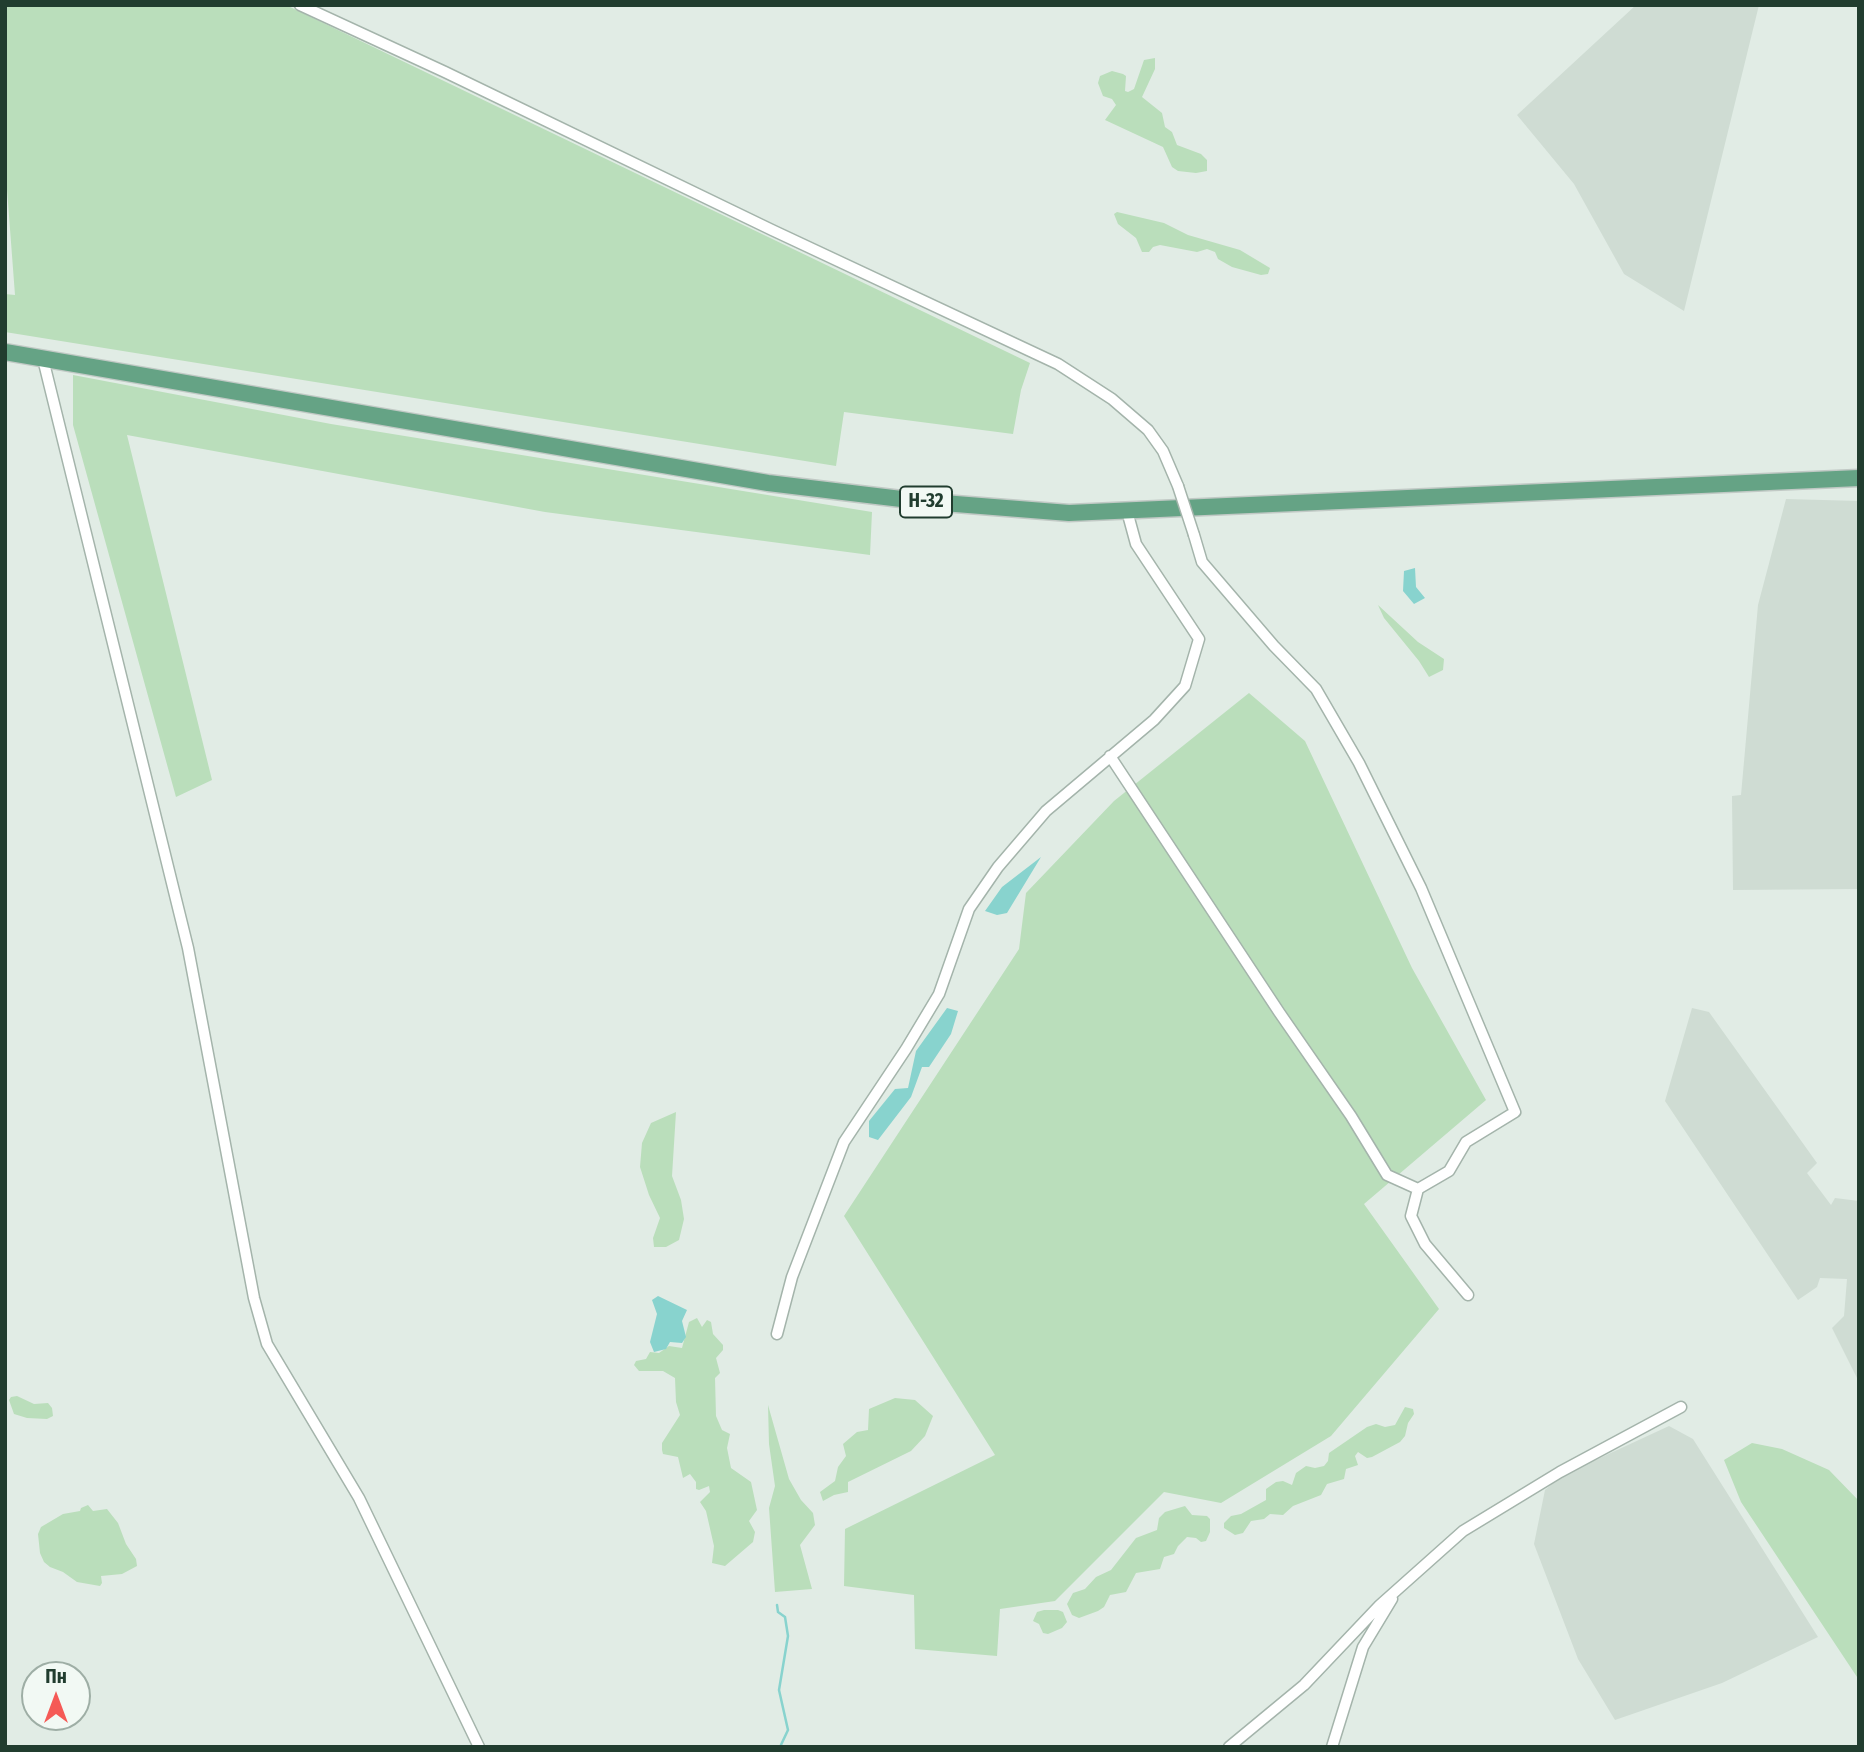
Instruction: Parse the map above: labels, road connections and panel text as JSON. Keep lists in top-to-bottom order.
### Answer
{
  "streets": {
    "main road": ["Н-32"]
  },
  "north": "top"
}
